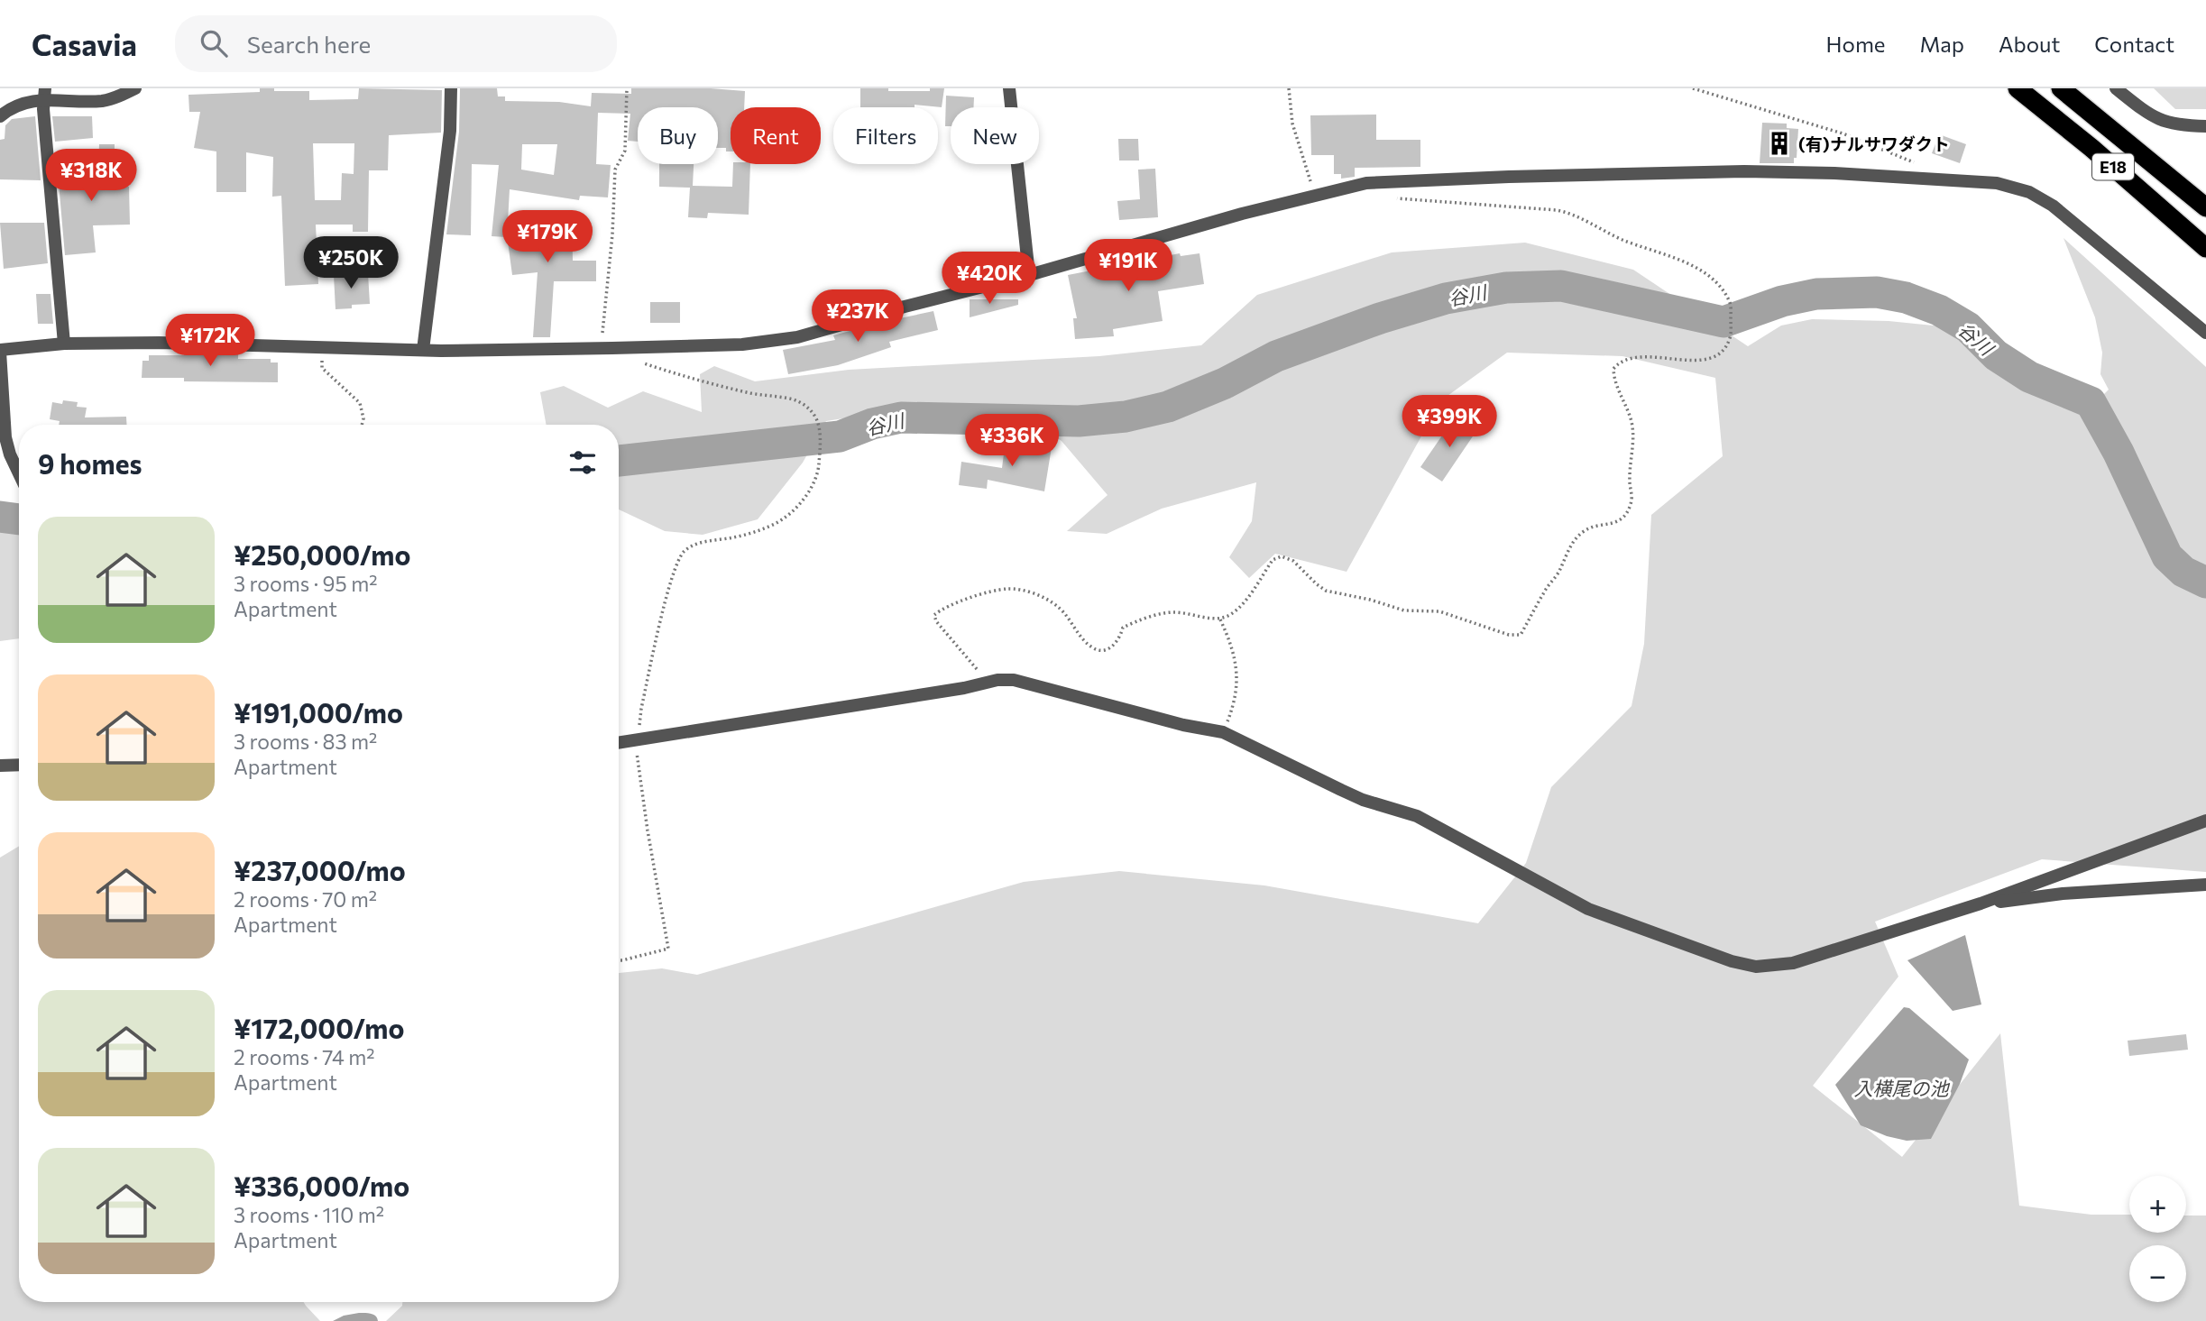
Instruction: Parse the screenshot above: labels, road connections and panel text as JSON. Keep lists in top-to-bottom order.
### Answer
{
  "streets": {
    "highway": ["E18"]
  },
  "water": ["谷川", "入横尾の池"],
  "places": {
    "building": ["(有)ナルサワダクト"]
  },
  "page": {
    "header": "Casavia",
    "search": "Search here",
    "nav": [
      "Home",
      "Map",
      "About",
      "Contact"
    ],
    "chip": [
      "Buy",
      "Rent",
      "Filters",
      "New"
    ],
    "price": [
      "¥318K",
      "¥179K",
      "¥250K",
      "¥191K",
      "¥420K",
      "¥237K",
      "¥172K",
      "¥399K",
      "¥336K"
    ],
    "heading": "9 homes",
    "list": [
      {
        "name": "¥250,000/mo",
        "note": "3 rooms · 95 m² · Apartment"
      },
      {
        "name": "¥191,000/mo",
        "note": "3 rooms · 83 m² · Apartment"
      },
      {
        "name": "¥237,000/mo",
        "note": "2 rooms · 70 m² · Apartment"
      },
      {
        "name": "¥172,000/mo",
        "note": "2 rooms · 74 m² · Apartment"
      },
      {
        "name": "¥336,000/mo",
        "note": "3 rooms · 110 m² · Apartment"
      }
    ],
    "map_buttons": ["+", "−"]
  }
}
